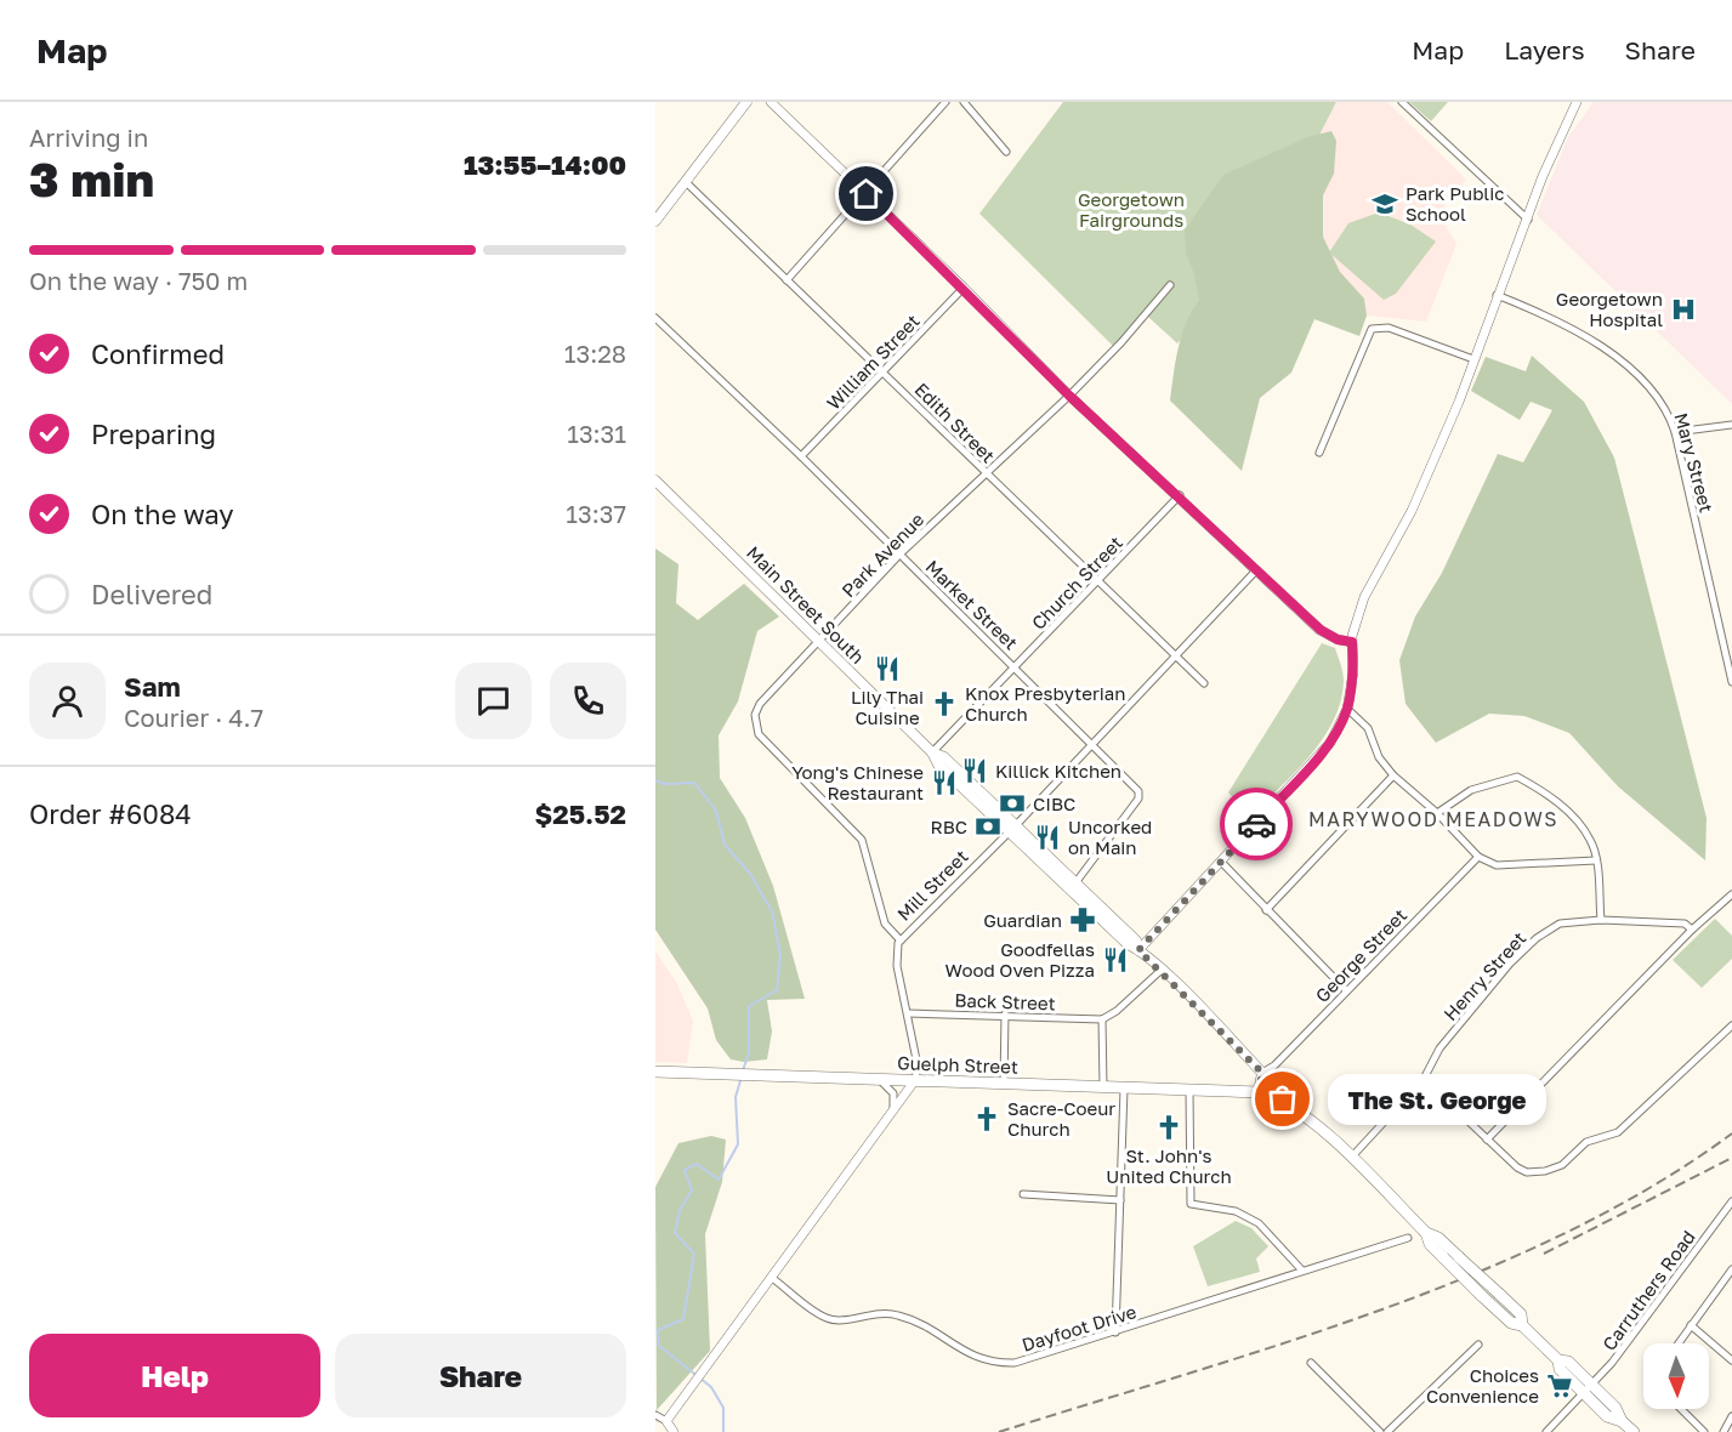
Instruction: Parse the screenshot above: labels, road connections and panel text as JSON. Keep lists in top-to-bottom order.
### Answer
{
  "streets": {
    "main road": ["Main Street South", "Guelph Street"],
    "street": [
      "William Street",
      "Edith Street",
      "Mary Street",
      "Park Avenue",
      "Church Street",
      "Market Street",
      "Mill Street",
      "George Street",
      "Henry Street",
      "Back Street",
      "Carruthers Road",
      "Dayfoot Drive"
    ]
  },
  "crossings": [
    ["William Street", "Edith Street"],
    ["William Street", "Market Street"],
    ["Edith Street", "Park Avenue"],
    ["Edith Street", "Church Street"],
    ["Edith Street", "Mill Street"],
    ["Park Avenue", "Main Street South"],
    ["Park Avenue", "Market Street"],
    ["Park Avenue", "Mill Street"],
    ["Church Street", "Main Street South"],
    ["Church Street", "Market Street"],
    ["Main Street South", "Market Street"],
    ["Main Street South", "Mill Street"],
    ["Main Street South", "George Street"],
    ["Market Street", "Mill Street"],
    ["Mill Street", "Back Street"],
    ["Mill Street", "Guelph Street"]
  ],
  "districts": ["MARYWOOD MEADOWS"],
  "parks": ["Georgetown Fairgrounds"],
  "places": {
    "school or university": ["Park Public School"],
    "hospital": ["Georgetown Hospital"],
    "restaurant": [
      "Lily Thai Cuisine",
      "Killick Kitchen",
      "Yong's Chinese Restaurant",
      "Uncorked on Main",
      "Goodfellas Wood Oven Pizza"
    ],
    "church": ["Knox Presbyterian Church", "Sacre-Coeur Church", "St. John's United Church"],
    "bank": ["CIBC", "RBC"],
    "pharmacy": ["Guardian"],
    "other": ["The St. George"],
    "supermarket": ["Choices Convenience"]
  },
  "north": "bottom",
  "page": {
    "header": "Map",
    "nav": ["Map", "Layers", "Share"],
    "heading": ["3 min", "Arriving in", "13:55–14:00"],
    "panel": [
      "Sam",
      "Courier · 4.7",
      "Order #6084",
      "$25.52"
    ],
    "bar": "On the way · 750 m",
    "list": [
      ["Confirmed", "13:28"],
      ["Preparing", "13:31"],
      ["On the way", "13:37"],
      "Delivered"
    ],
    "bubble": "The St. George",
    "buttons": ["Help", "Share"]
  }
}
